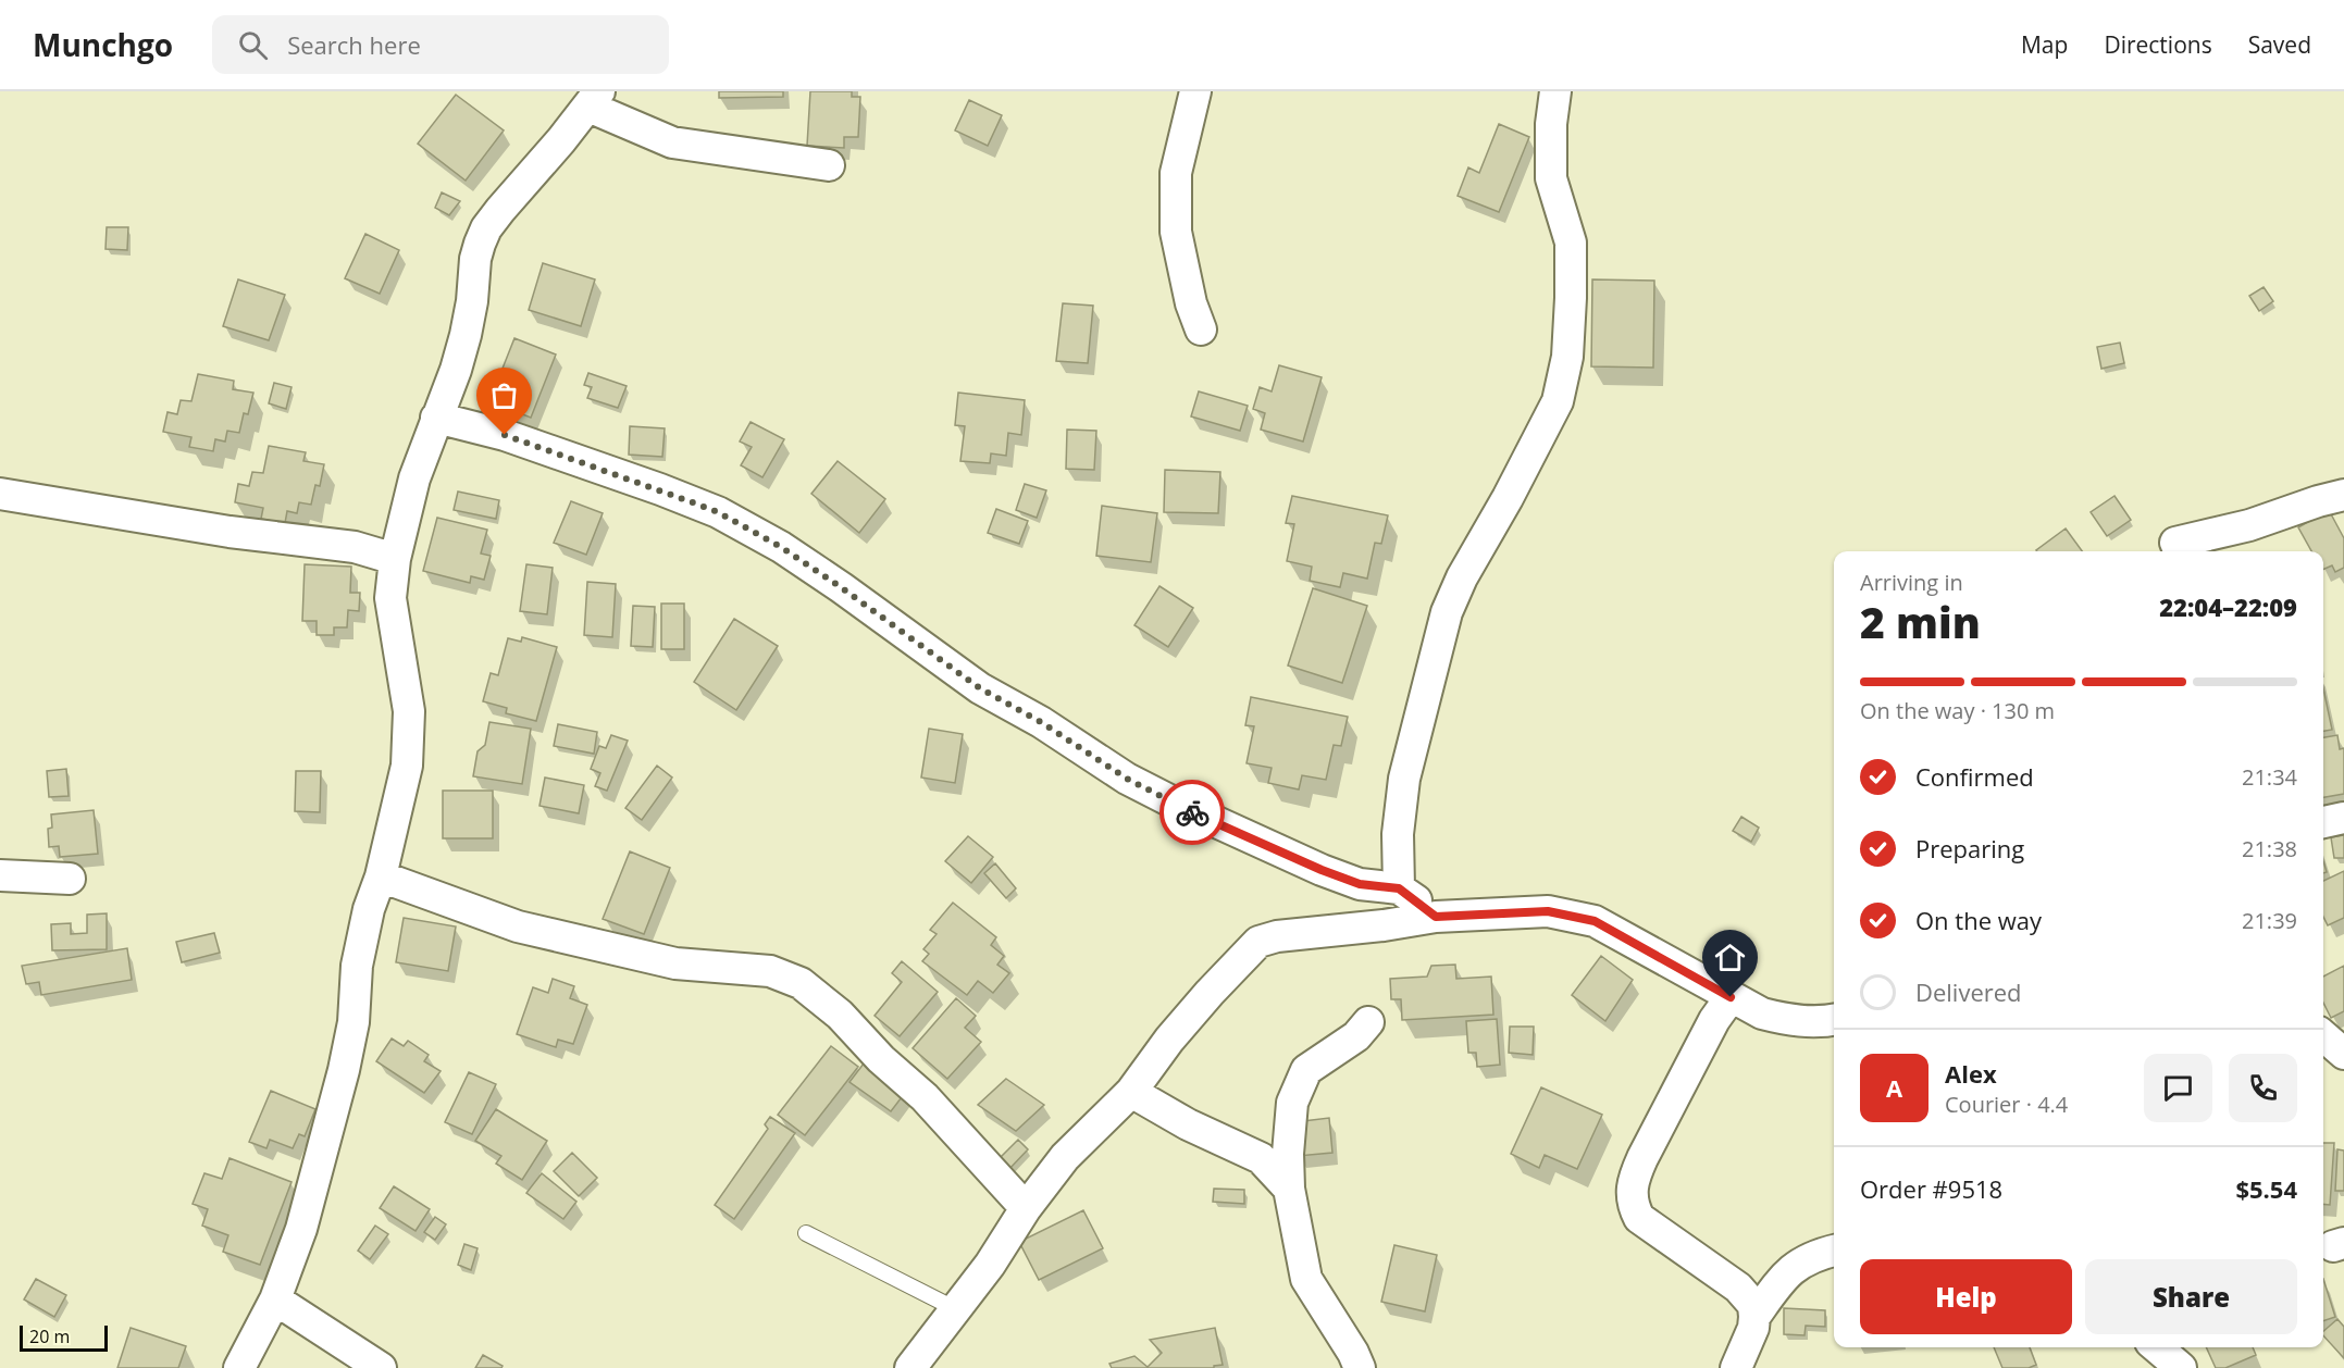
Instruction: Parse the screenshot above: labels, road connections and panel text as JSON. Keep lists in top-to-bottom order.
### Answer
{
  "scale_bar": "20 m",
  "page": {
    "header": "Munchgo",
    "search": "Search here",
    "nav": ["Map", "Directions", "Saved"],
    "heading": ["2 min", "Arriving in", "22:04–22:09"],
    "panel": [
      "Alex",
      "Courier · 4.4",
      "Order #9518",
      "$5.54"
    ],
    "bar": "On the way · 130 m",
    "list": [
      ["Confirmed", "21:34"],
      ["Preparing", "21:38"],
      ["On the way", "21:39"],
      "Delivered"
    ],
    "round": "A",
    "buttons": ["Help", "Share"],
    "scale": "20 m"
  }
}
